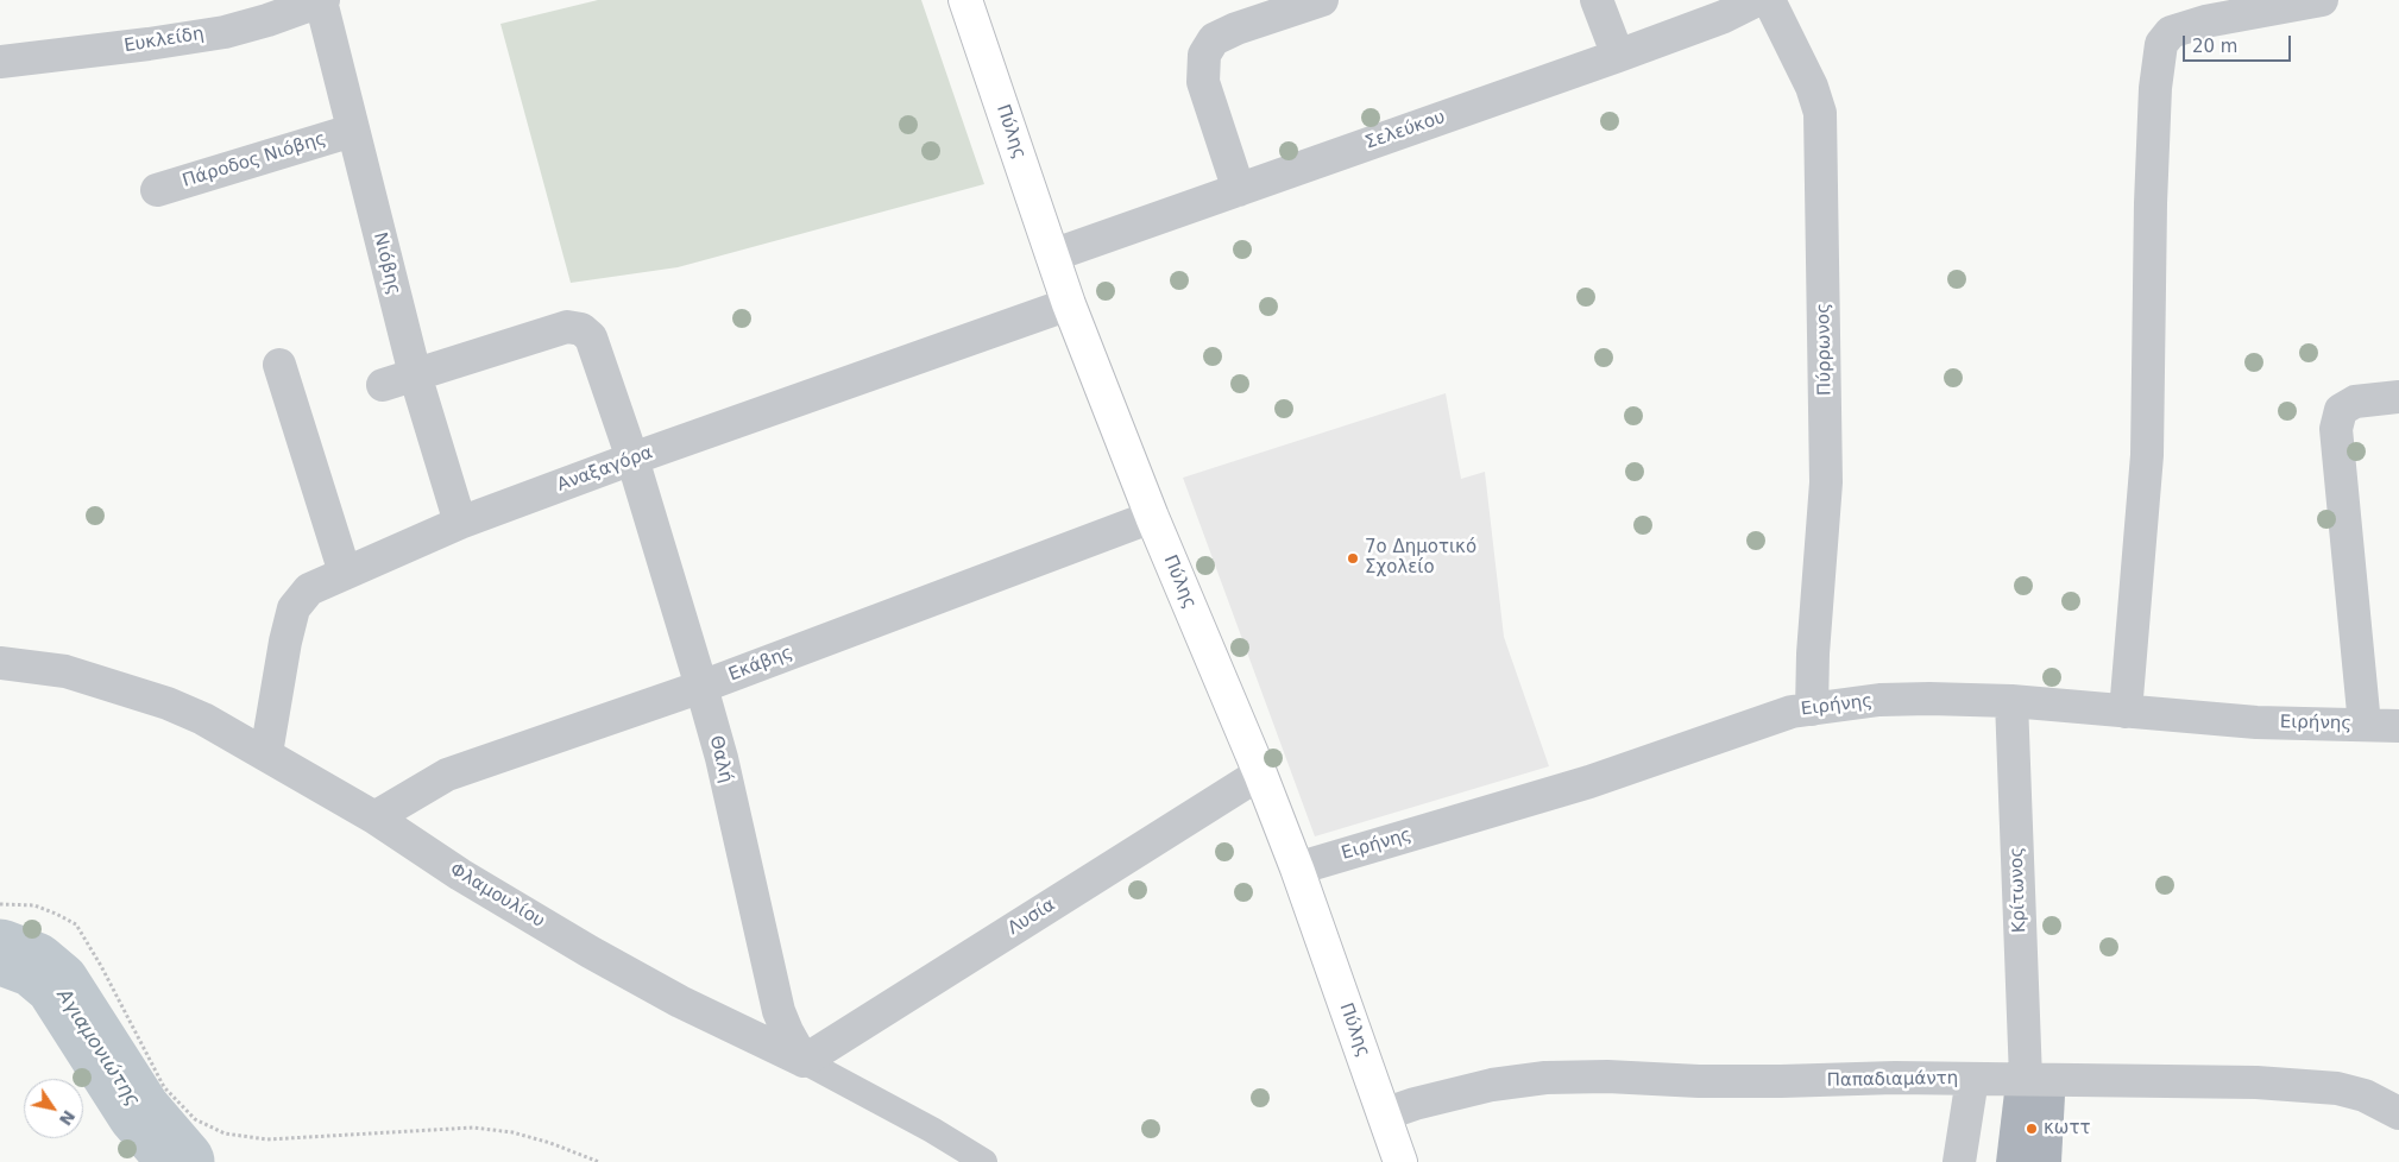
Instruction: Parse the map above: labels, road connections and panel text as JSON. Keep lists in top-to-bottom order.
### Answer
{
  "streets": {
    "main road": ["Πύλης"],
    "street": [
      "Ευκλείδη",
      "Σελεύκου",
      "Πάροδος Νιόβης",
      "Νιόβης",
      "Πύρρωνος",
      "Αναξαγόρα",
      "Εκάβης",
      "Ειρήνης",
      "Θαλή",
      "Κρίτωνος",
      "Φλαμουλίου",
      "Λυσία",
      "Παπαδιαμάντη"
    ]
  },
  "crossings": [
    ["Ευκλείδη", "Νιόβης"],
    ["Σελεύκου", "Πύλης"],
    ["Πύλης", "Αναξαγόρα"],
    ["Πύλης", "Εκάβης"],
    ["Πύλης", "Ειρήνης"],
    ["Πύλης", "Λυσία"],
    ["Πύλης", "Παπαδιαμάντη"],
    ["Πάροδος Νιόβης", "Νιόβης"],
    ["Νιόβης", "Αναξαγόρα"],
    ["Νιόβης", "Θαλή"],
    ["Πύρρωνος", "Ειρήνης"],
    ["Αναξαγόρα", "Θαλή"],
    ["Αναξαγόρα", "Φλαμουλίου"],
    ["Εκάβης", "Θαλή"],
    ["Εκάβης", "Φλαμουλίου"],
    ["Ειρήνης", "Κρίτωνος"],
    ["Θαλή", "Φλαμουλίου"],
    ["Θαλή", "Λυσία"],
    ["Κρίτωνος", "Παπαδιαμάντη"],
    ["Φλαμουλίου", "Λυσία"]
  ],
  "water": ["Αγιαμονιώτης"],
  "places": ["7ο Δημοτικό Σχολείο", "κωττ"],
  "scale_bar": "20 m",
  "north": "bottom right"
}
